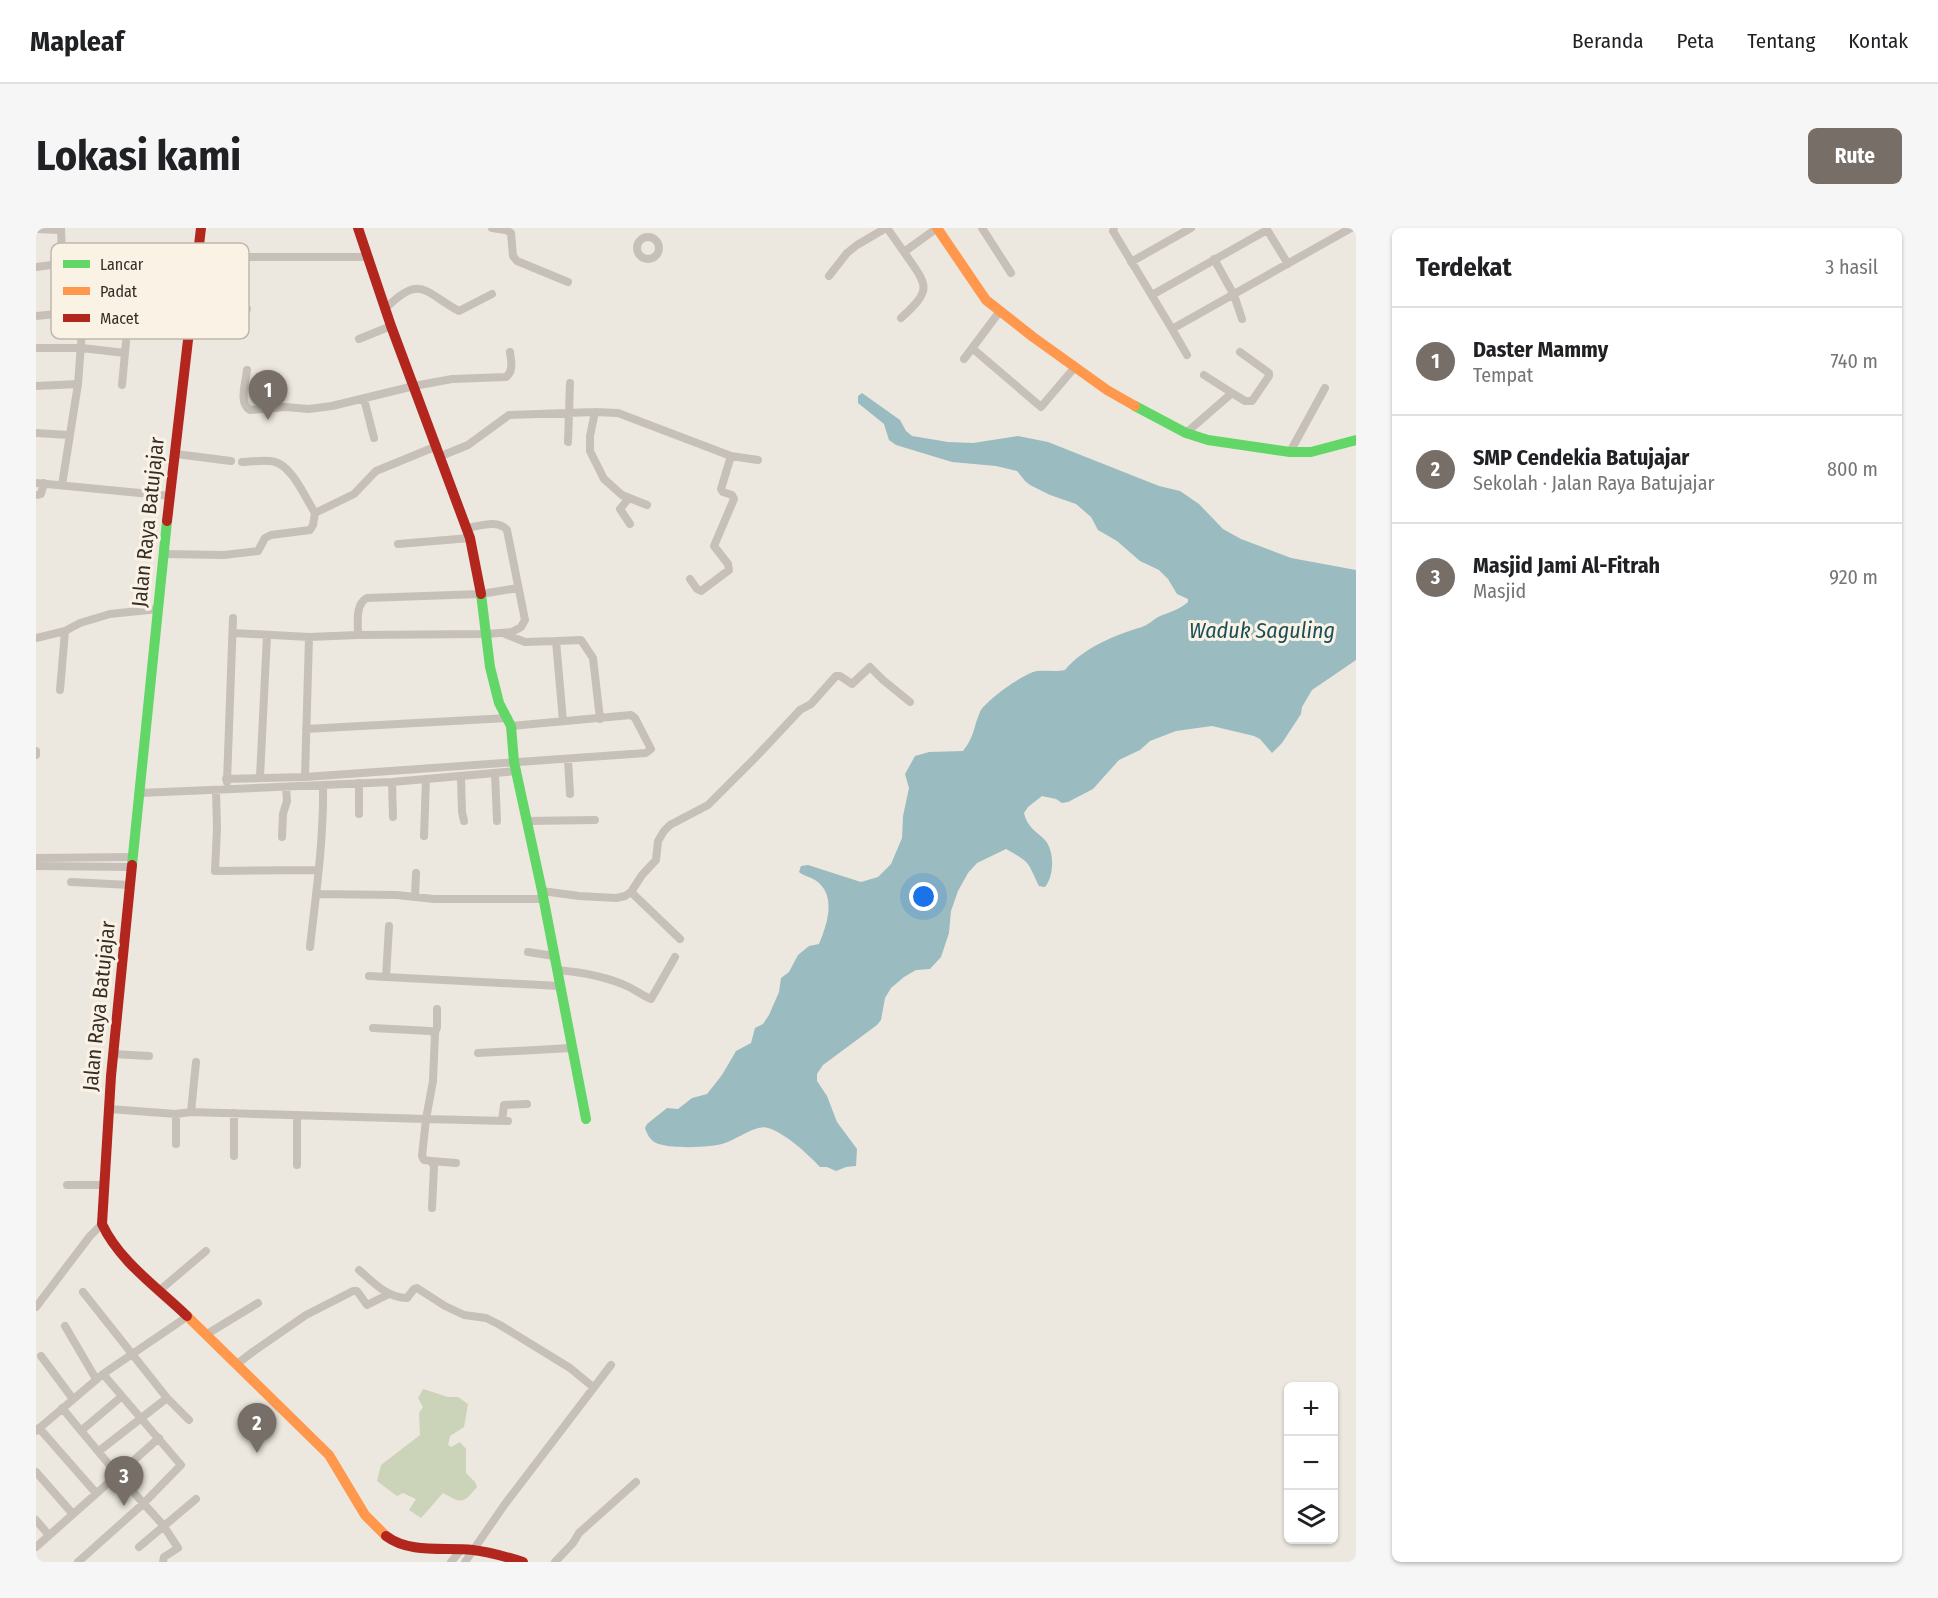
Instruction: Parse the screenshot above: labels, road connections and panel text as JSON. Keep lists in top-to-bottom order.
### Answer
{
  "streets": {
    "main road": ["Jalan Raya Batujajar"]
  },
  "water": ["Waduk Saguling"],
  "legend": ["Lancar", "Padat", "Macet"],
  "page": {
    "header": "Mapleaf",
    "nav": [
      "Beranda",
      "Peta",
      "Tentang",
      "Kontak"
    ],
    "buttons": "Rute",
    "title": "Lokasi kami",
    "heading": ["Terdekat", "3 hasil"],
    "list": [
      {
        "mark": "1",
        "name": "Daster Mammy",
        "note": "Tempat",
        "value": "740 m"
      },
      {
        "mark": "2",
        "name": "SMP Cendekia Batujajar",
        "note": "Sekolah · Jalan Raya Batujajar",
        "value": "800 m"
      },
      {
        "mark": "3",
        "name": "Masjid Jami Al-Fitrah",
        "note": "Masjid",
        "value": "920 m"
      }
    ],
    "pins": ["1", "2", "3"],
    "map_buttons": ["+", "−"]
  }
}
